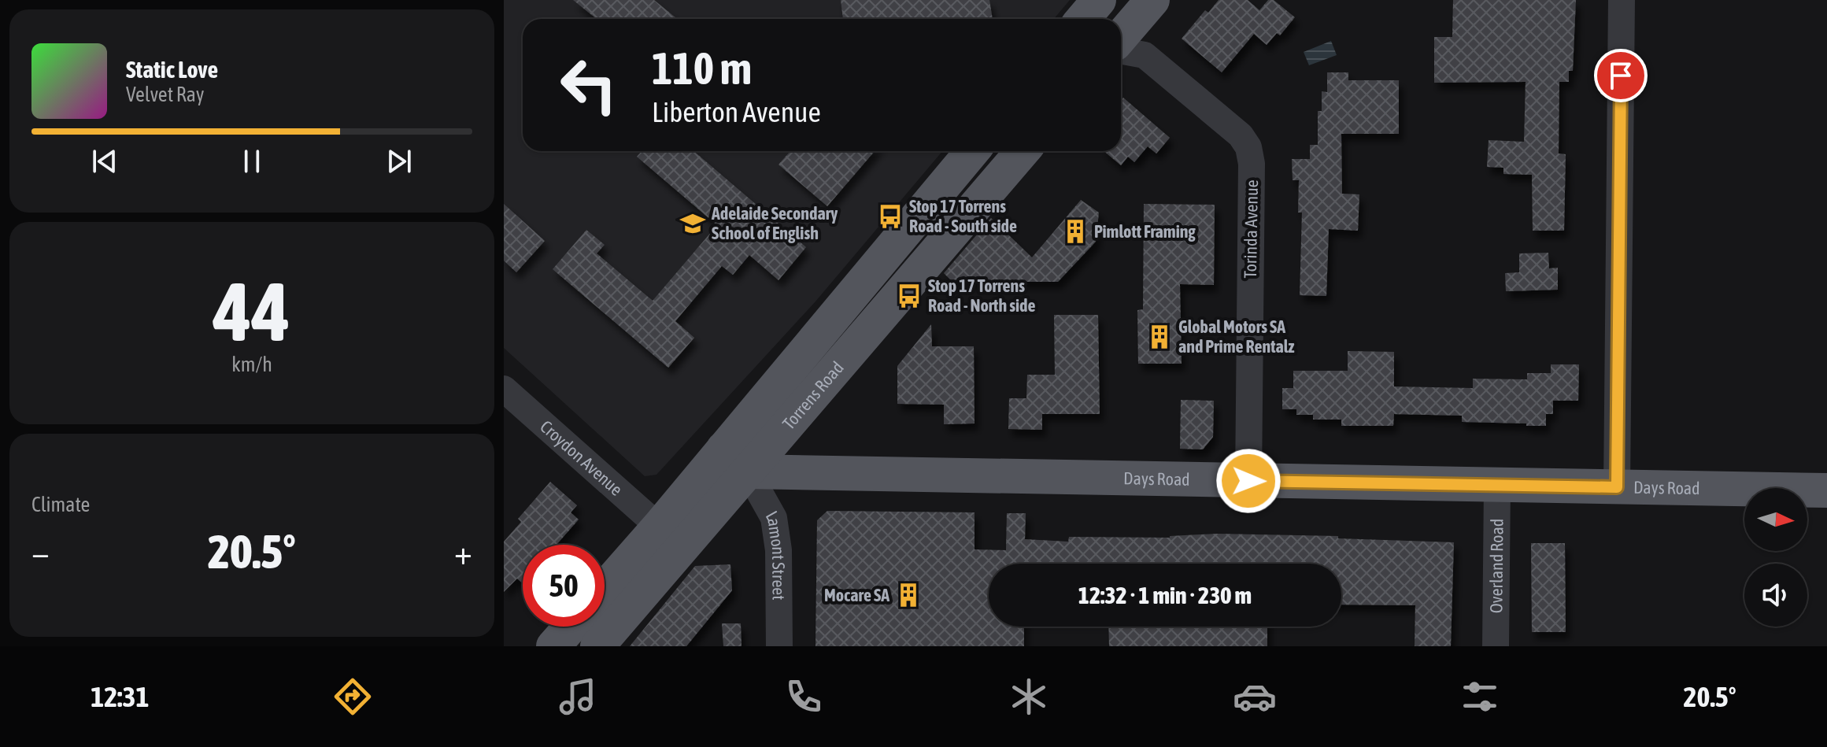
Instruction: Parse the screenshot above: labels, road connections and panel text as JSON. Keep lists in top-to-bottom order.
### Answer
{
  "streets": {
    "main road": ["Torrens Road", "Days Road"],
    "street": [
      "Torinda Avenue",
      "Croydon Avenue",
      "Lamont Street",
      "Overland Road"
    ]
  },
  "crossings": [
    ["Torinda Avenue", "Days Road"],
    ["Torrens Road", "Croydon Avenue"],
    ["Torrens Road", "Days Road"],
    ["Torrens Road", "Lamont Street"],
    ["Days Road", "Lamont Street"],
    ["Days Road", "Overland Road"]
  ],
  "places": {
    "bus stop": ["Stop 17 Torrens Road - South side", "Stop 17 Torrens Road - North side"],
    "school or university": ["Adelaide Secondary School of English"],
    "building": ["Pimlott Framing", "Global Motors SA and Prime Rentalz", "Mocare SA"]
  },
  "north": "right",
  "page": {
    "turn": ["110 m", "Liberton Avenue"],
    "song": ["Static Love", "Velvet Ray"],
    "tile": [
      ["44", "km/h"],
      "Climate"
    ],
    "heat": ["−", "20.5°", "+"],
    "limit": "50",
    "trip": "12:32 · 1 min · 230 m",
    "tabs": ["12:31", "20.5°"]
  }
}
